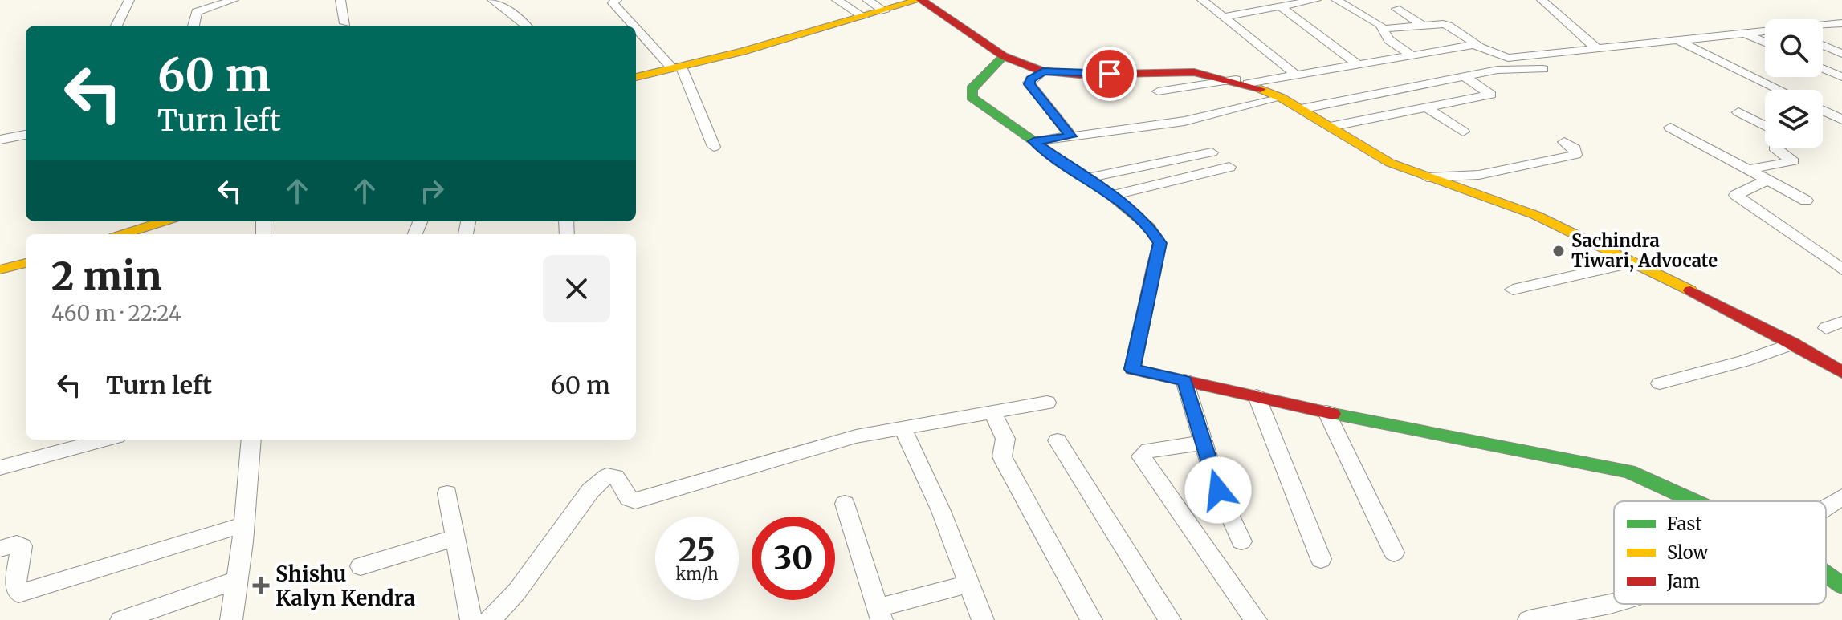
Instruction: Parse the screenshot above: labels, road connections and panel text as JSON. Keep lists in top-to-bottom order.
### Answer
{
  "places": {
    "other": ["Sachindra Tiwari, Advocate"],
    "health": ["Shishu Kalyn Kendra"]
  },
  "legend": ["Fast", "Slow", "Jam"],
  "page": {
    "turn": ["60 m", "Turn left"],
    "heading": ["2 min", "460 m · 22:24"],
    "list": [
      {
        "name": "Turn left",
        "value": "60 m"
      }
    ],
    "speed": "25 km/h",
    "limit": "30"
  }
}
